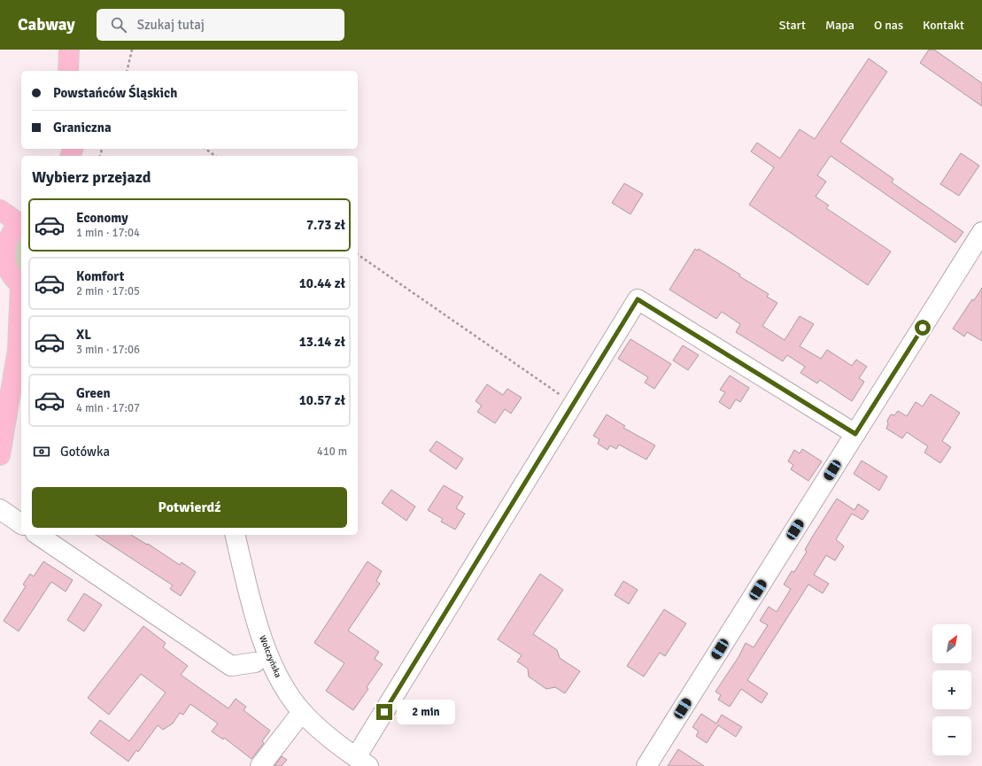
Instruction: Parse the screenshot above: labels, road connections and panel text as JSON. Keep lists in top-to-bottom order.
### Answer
{
  "streets": {
    "street": ["Wołczyńska"]
  },
  "north": "top right",
  "page": {
    "header": "Cabway",
    "search": "Szukaj tutaj",
    "nav": [
      "Start",
      "Mapa",
      "O nas",
      "Kontakt"
    ],
    "banner": ["Powstańców Śląskich", "Graniczna"],
    "heading": "Wybierz przejazd",
    "list": [
      {
        "name": "Economy",
        "note": "1 min · 17:04",
        "value": "7.73 zł"
      },
      {
        "name": "Komfort",
        "note": "2 min · 17:05",
        "value": "10.44 zł"
      },
      {
        "name": "XL",
        "note": "3 min · 17:06",
        "value": "13.14 zł"
      },
      {
        "name": "Green",
        "note": "4 min · 17:07",
        "value": "10.57 zł"
      }
    ],
    "pay": ["Gotówka", "410 m"],
    "buttons": "Potwierdź",
    "map_buttons": ["+", "−"],
    "bubble": "2 min"
  }
}
